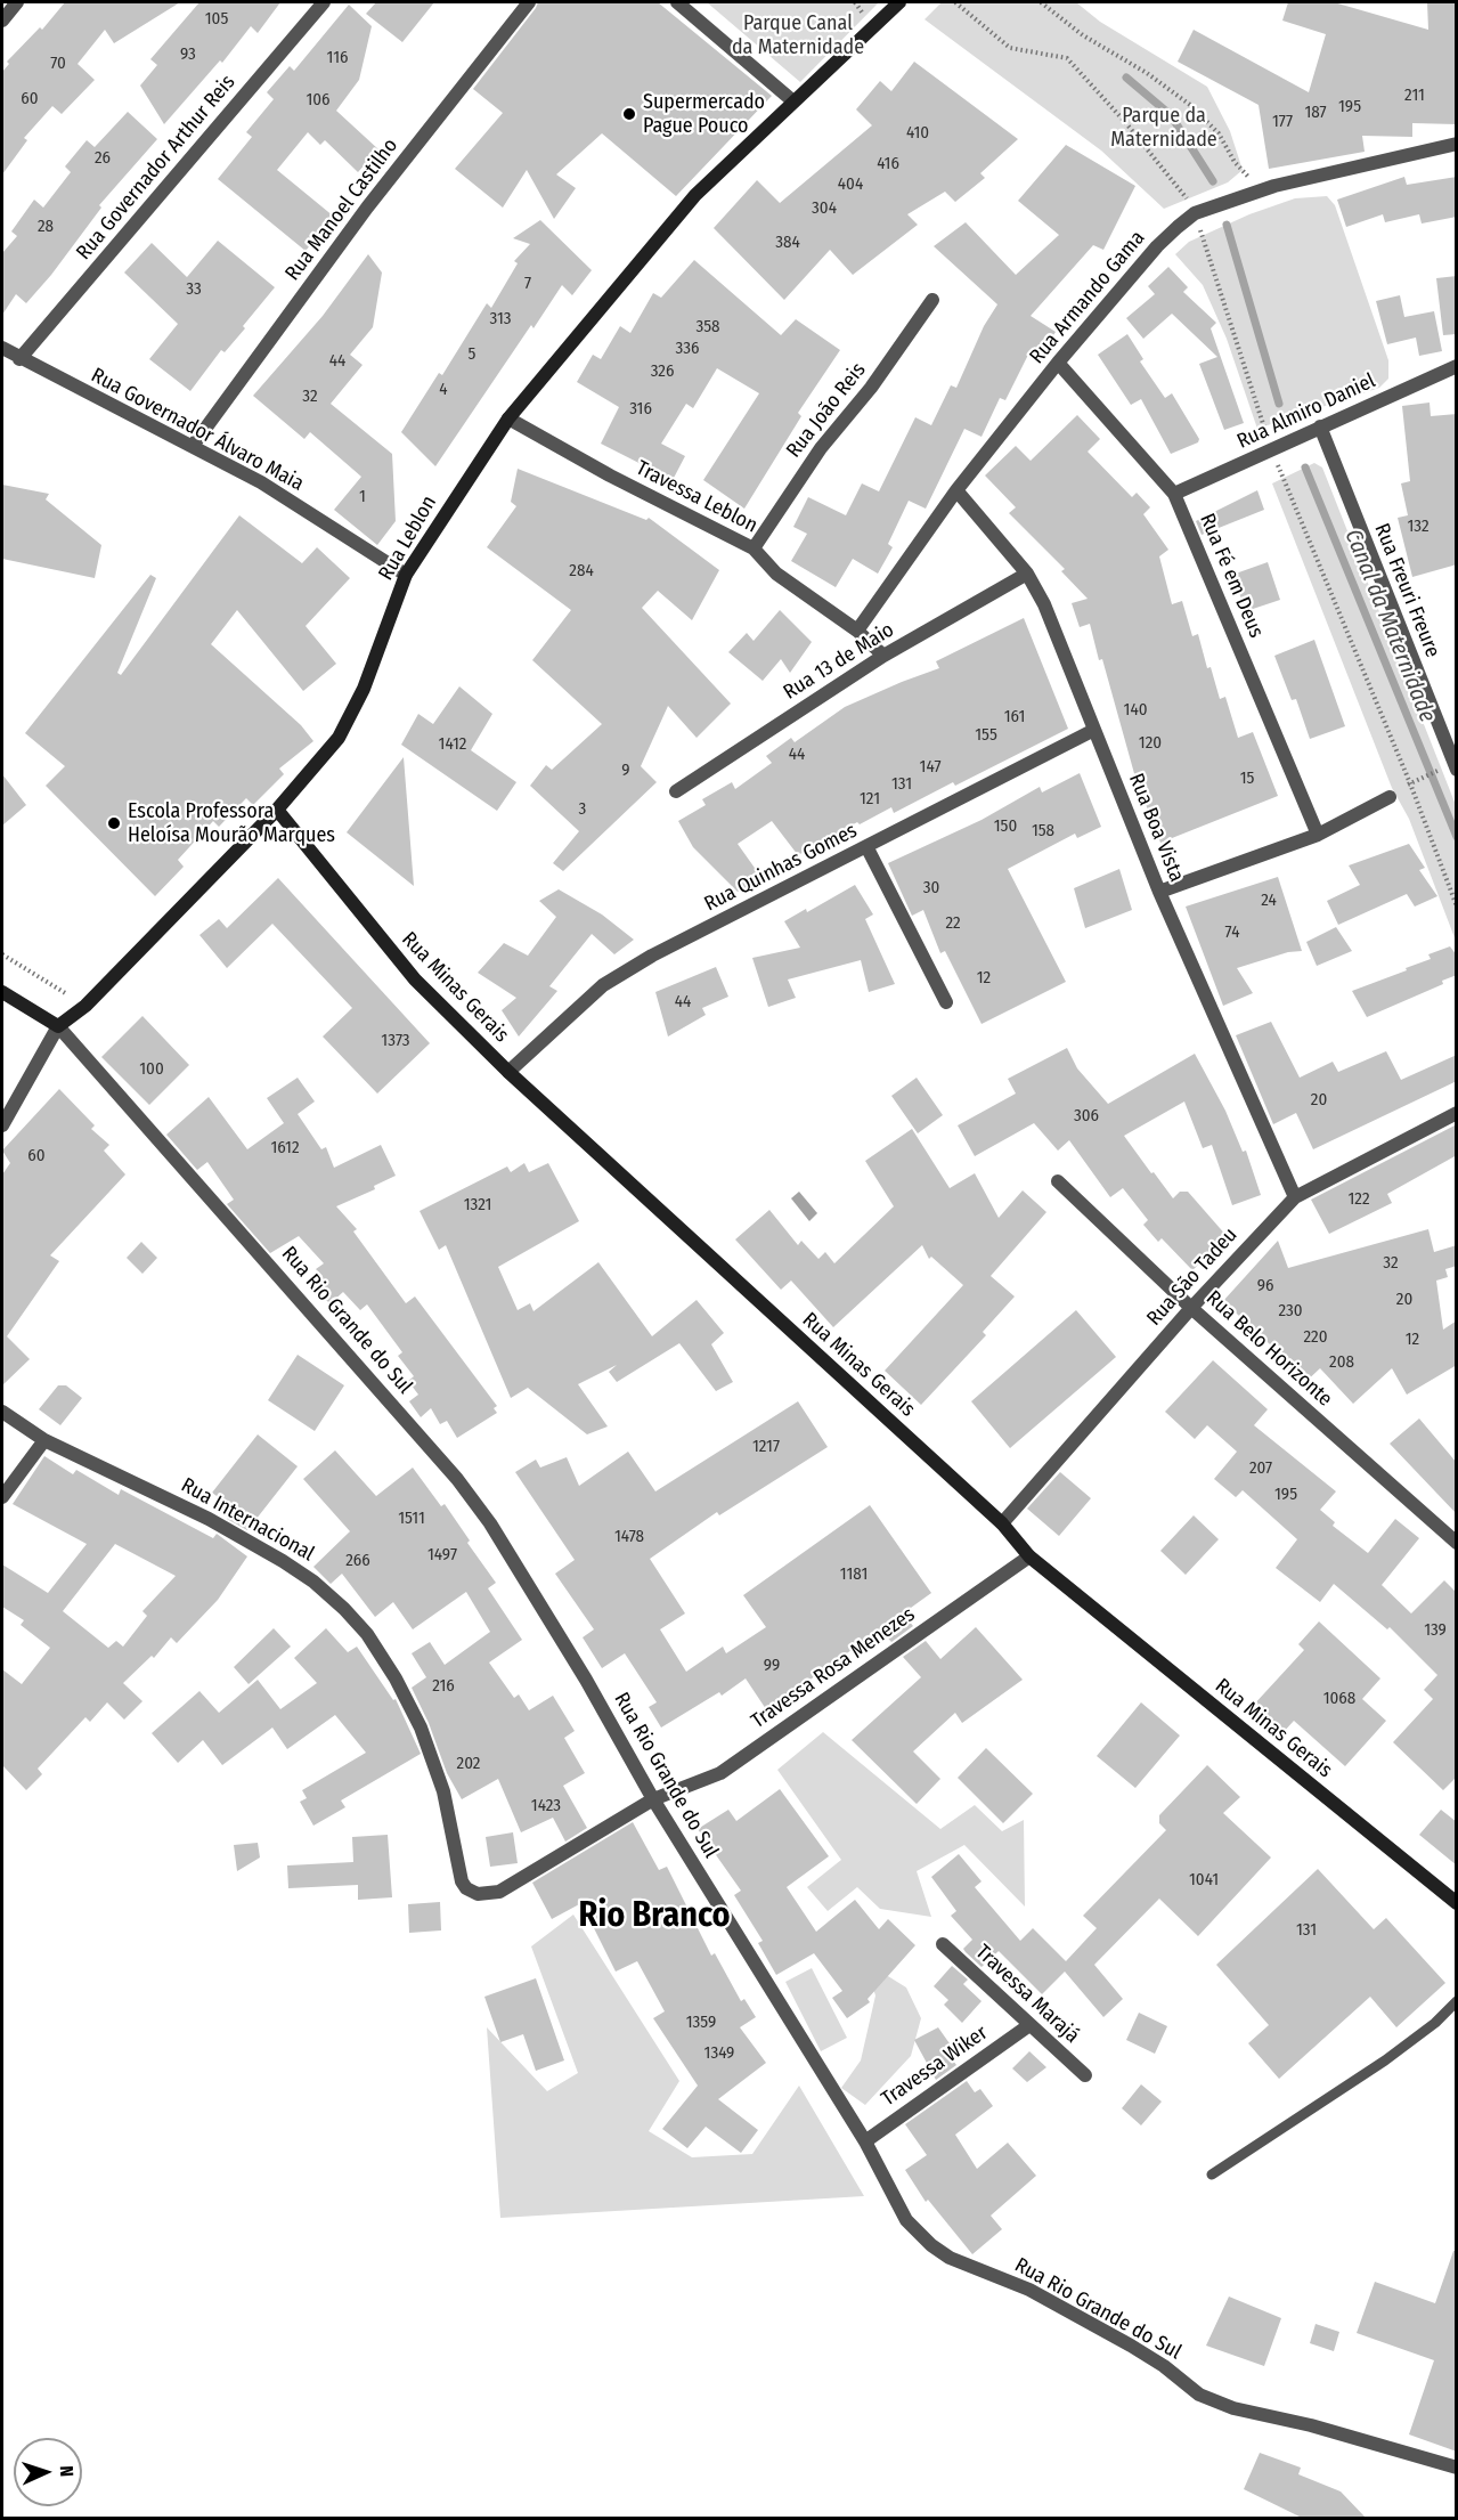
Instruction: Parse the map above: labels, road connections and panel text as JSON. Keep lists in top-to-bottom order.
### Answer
{
  "streets": {
    "street": [
      "Rua Governador Arthur Reis",
      "Rua Manoel Castilho",
      "Rua Armando Gama",
      "Rua João Reis",
      "Rua Almiro Daniel",
      "Rua Governador Álvaro Maia",
      "Travessa Leblon",
      "Rua Leblon",
      "Rua Fé em Deus",
      "Rua Freuri Freure",
      "Rua 13 de Maio",
      "Rua Boa Vista",
      "Rua Quinhas Gomes",
      "Rua Minas Gerais",
      "Rua São Tadeu",
      "Rua Rio Grande do Sul",
      "Rua Belo Horizonte",
      "Rua Internacional",
      "Travessa Rosa Menezes",
      "Travessa Marajá",
      "Travessa Wiker"
    ]
  },
  "crossings": [
    ["Rua Governador Arthur Reis", "Rua Governador Álvaro Maia"],
    ["Rua Manoel Castilho", "Rua Governador Álvaro Maia"],
    ["Rua Armando Gama", "Travessa Leblon"],
    ["Rua Armando Gama", "Rua Fé em Deus"],
    ["Rua Armando Gama", "Rua Boa Vista"],
    ["Rua João Reis", "Travessa Leblon"],
    ["Rua Almiro Daniel", "Rua Fé em Deus"],
    ["Rua Almiro Daniel", "Rua Freuri Freure"],
    ["Rua Governador Álvaro Maia", "Rua Leblon"],
    ["Travessa Leblon", "Rua Leblon"],
    ["Travessa Leblon", "Rua 13 de Maio"],
    ["Rua Leblon", "Rua Minas Gerais"],
    ["Rua Leblon", "Rua Rio Grande do Sul"],
    ["Rua 13 de Maio", "Rua Boa Vista"],
    ["Rua Boa Vista", "Rua Quinhas Gomes"],
    ["Rua Boa Vista", "Rua São Tadeu"],
    ["Rua Quinhas Gomes", "Rua Minas Gerais"],
    ["Rua Minas Gerais", "Rua São Tadeu"],
    ["Rua Minas Gerais", "Travessa Rosa Menezes"],
    ["Rua São Tadeu", "Rua Belo Horizonte"],
    ["Rua Rio Grande do Sul", "Travessa Rosa Menezes"],
    ["Rua Rio Grande do Sul", "Travessa Wiker"],
    ["Rua Internacional", "Travessa Rosa Menezes"],
    ["Travessa Marajá", "Travessa Wiker"]
  ],
  "districts": ["Rio Branco"],
  "water": ["Canal da Maternidade"],
  "parks": ["Parque Canal da Maternidade", "Parque da Maternidade"],
  "places": ["Supermercado Pague Pouco", "Escola Professora Heloísa Mourão Marques"],
  "house_numbers": [
    "105",
    "93",
    "116",
    "70",
    "211",
    "60",
    "106",
    "195",
    "187",
    "177",
    "410",
    "26",
    "416",
    "404",
    "304",
    "28",
    "384",
    "7",
    "33",
    "313",
    "358",
    "336",
    "5",
    "44",
    "326",
    "4",
    "32",
    "316",
    "1",
    "132",
    "284",
    "140",
    "161",
    "155",
    "120",
    "1412",
    "44",
    "147",
    "9",
    "15",
    "131",
    "121",
    "3",
    "150",
    "158",
    "30",
    "24",
    "22",
    "74",
    "12",
    "44",
    "1373",
    "100",
    "20",
    "306",
    "1612",
    "60",
    "122",
    "1321",
    "32",
    "96",
    "20",
    "230",
    "220",
    "12",
    "208",
    "1217",
    "207",
    "195",
    "1511",
    "1478",
    "1497",
    "266",
    "1181",
    "139",
    "99",
    "216",
    "1068",
    "202",
    "1423",
    "1041",
    "131",
    "1359",
    "1349"
  ],
  "north": "right"
}
